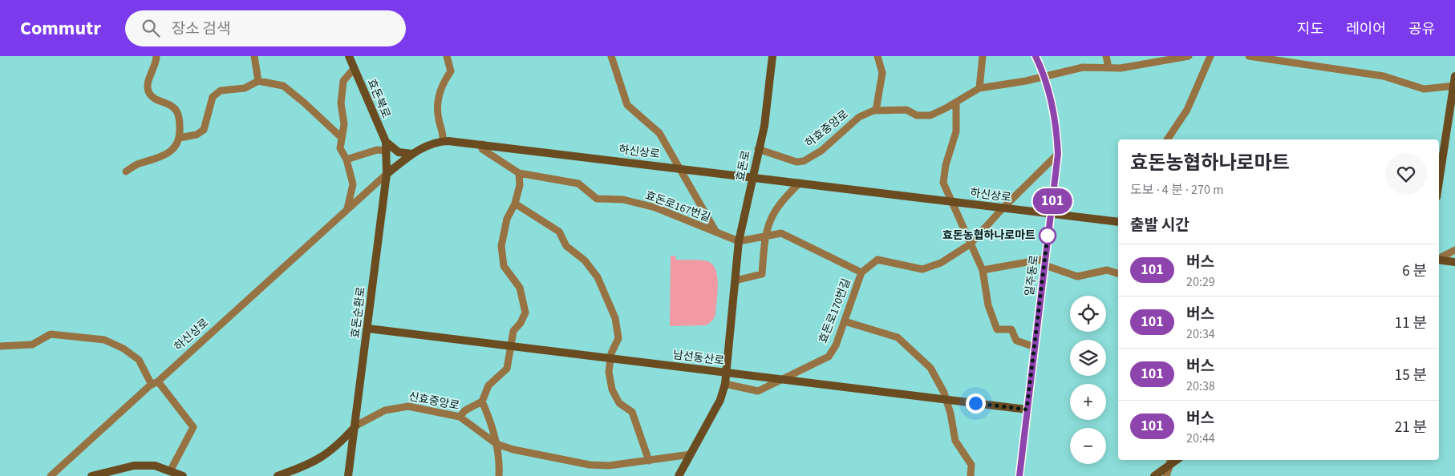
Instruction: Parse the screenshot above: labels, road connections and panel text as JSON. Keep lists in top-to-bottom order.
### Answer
{
  "streets": {
    "street": [
      "효돈북로",
      "하효중앙로",
      "하신상로",
      "효돈로",
      "효돈로167번길",
      "일주동로",
      "효돈로170번길",
      "효돈순환로",
      "남선동산로",
      "신효중앙로"
    ]
  },
  "crossings": [
    ["효돈북로", "효돈순환로"],
    ["하효중앙로", "효돈로"],
    ["하효중앙로", "일주동로"],
    ["하신상로", "효돈로"],
    ["하신상로", "효돈로167번길"],
    ["하신상로", "일주동로"],
    ["하신상로", "효돈로170번길"],
    ["하신상로", "효돈순환로"],
    ["효돈로", "효돈로167번길"],
    ["효돈로", "효돈로170번길"],
    ["효돈로", "남선동산로"],
    ["효돈로", "신효중앙로"],
    ["효돈로167번길", "효돈로170번길"],
    ["일주동로", "효돈로170번길"],
    ["일주동로", "남선동산로"],
    ["효돈로170번길", "남선동산로"],
    ["효돈순환로", "남선동산로"],
    ["효돈순환로", "신효중앙로"]
  ],
  "places": ["효돈농협하나로마트"],
  "lines": ["bus line 101"],
  "page": {
    "header": "Commutr",
    "search": "장소 검색",
    "nav": ["지도", "레이어", "공유"],
    "on_map": "101",
    "heading": [
      ["효돈농협하나로마트", "도보 · 4 분 · 270 m"],
      "출발 시간"
    ],
    "list": [
      {
        "mark": "101",
        "name": "버스",
        "note": "20:29",
        "value": "6 분"
      },
      {
        "mark": "101",
        "name": "버스",
        "note": "20:34",
        "value": "11 분"
      },
      {
        "mark": "101",
        "name": "버스",
        "note": "20:38",
        "value": "15 분"
      },
      {
        "mark": "101",
        "name": "버스",
        "note": "20:44",
        "value": "21 분"
      }
    ],
    "map_buttons": ["+", "−"]
  }
}
